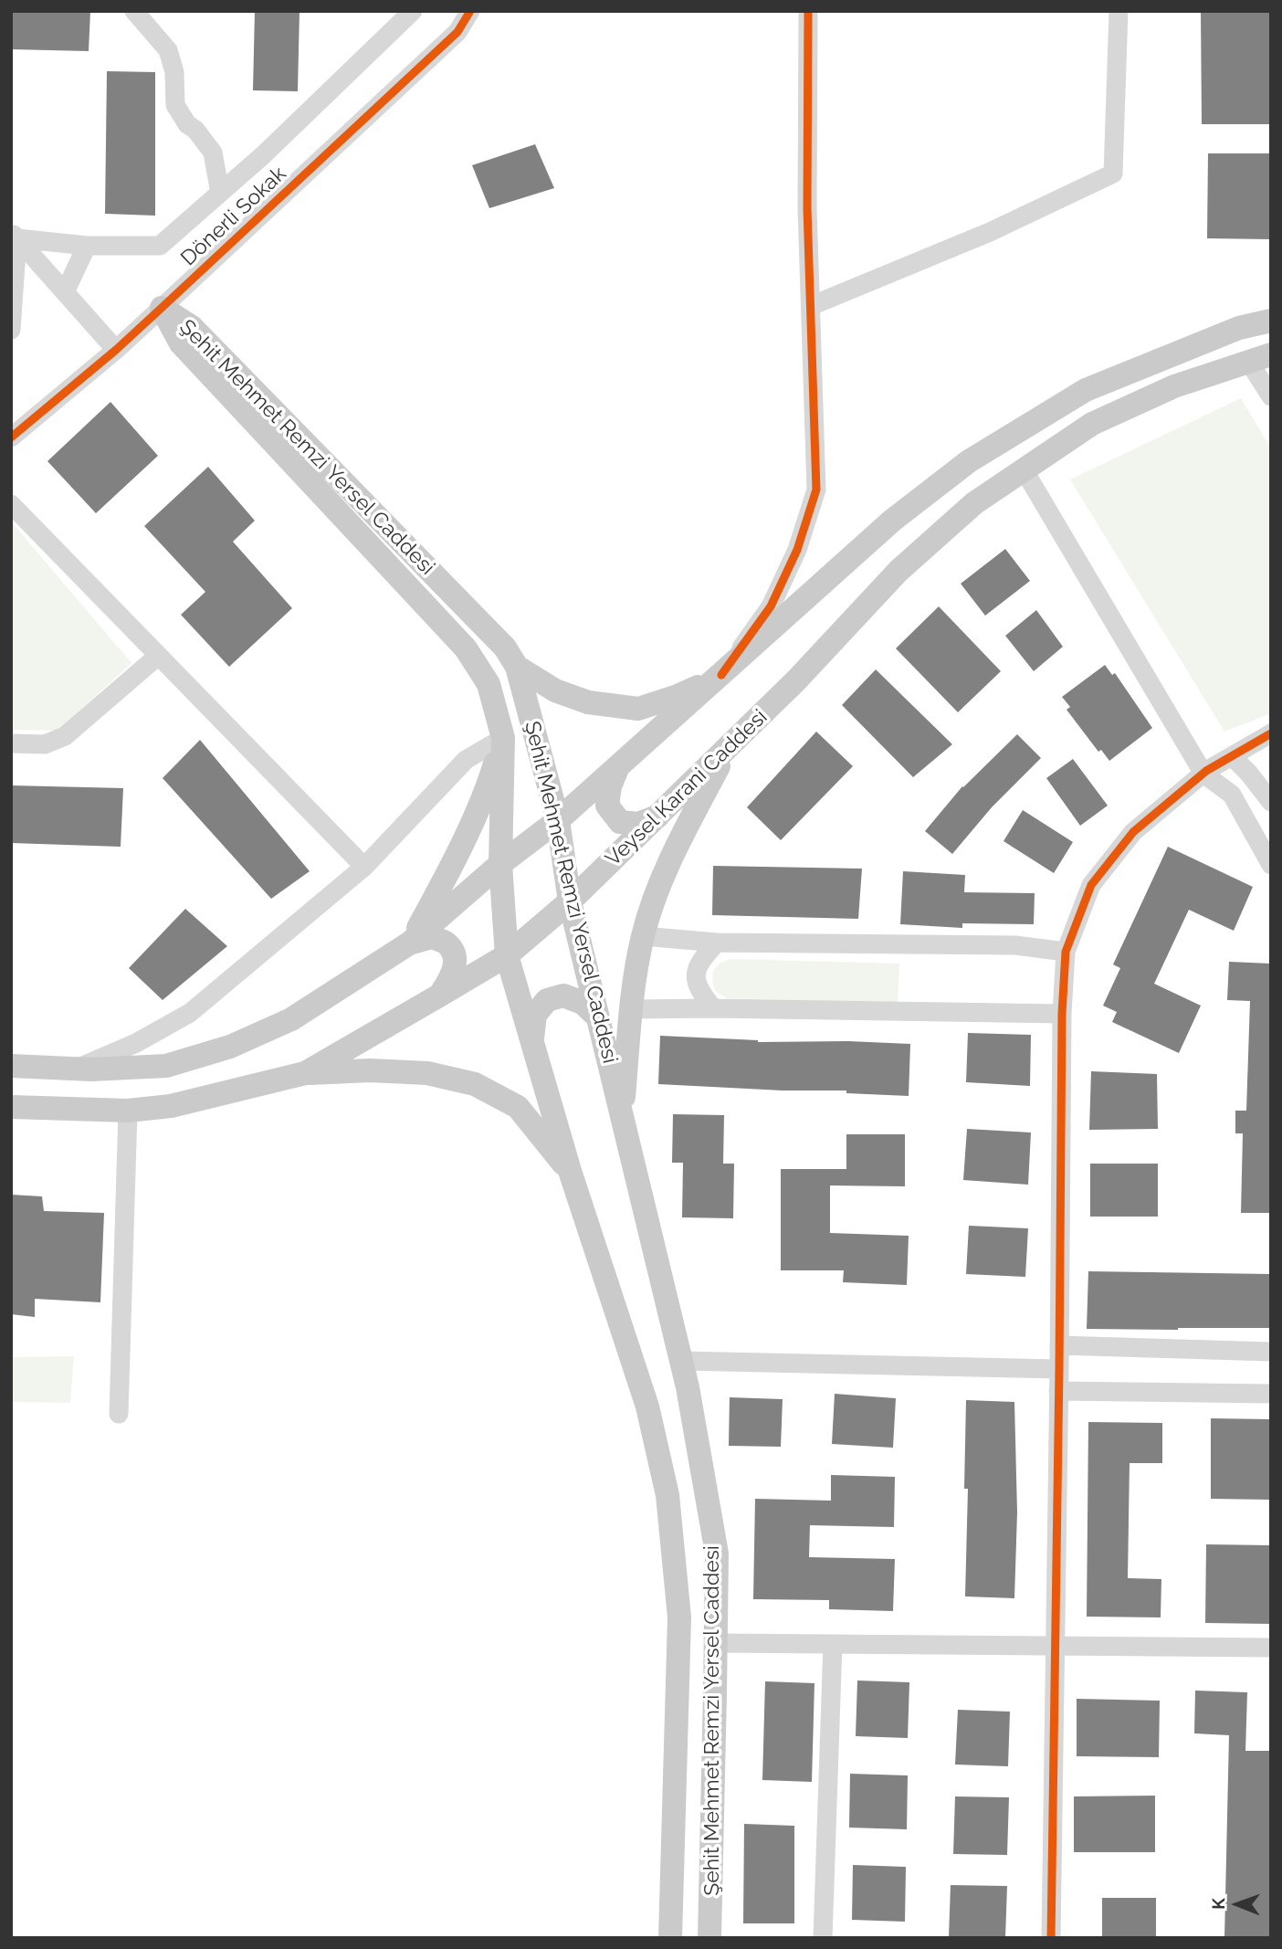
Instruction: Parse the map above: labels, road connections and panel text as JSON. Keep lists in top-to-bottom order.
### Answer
{
  "streets": {
    "main road": ["Şehit Mehmet Remzi Yersel Caddesi", "Veysel Karani Caddesi"],
    "street": ["Dönerli Sokak"]
  },
  "crossings": [
    ["Dönerli Sokak", "Şehit Mehmet Remzi Yersel Caddesi"],
    ["Şehit Mehmet Remzi Yersel Caddesi", "Veysel Karani Caddesi"]
  ],
  "north": "left"
}
